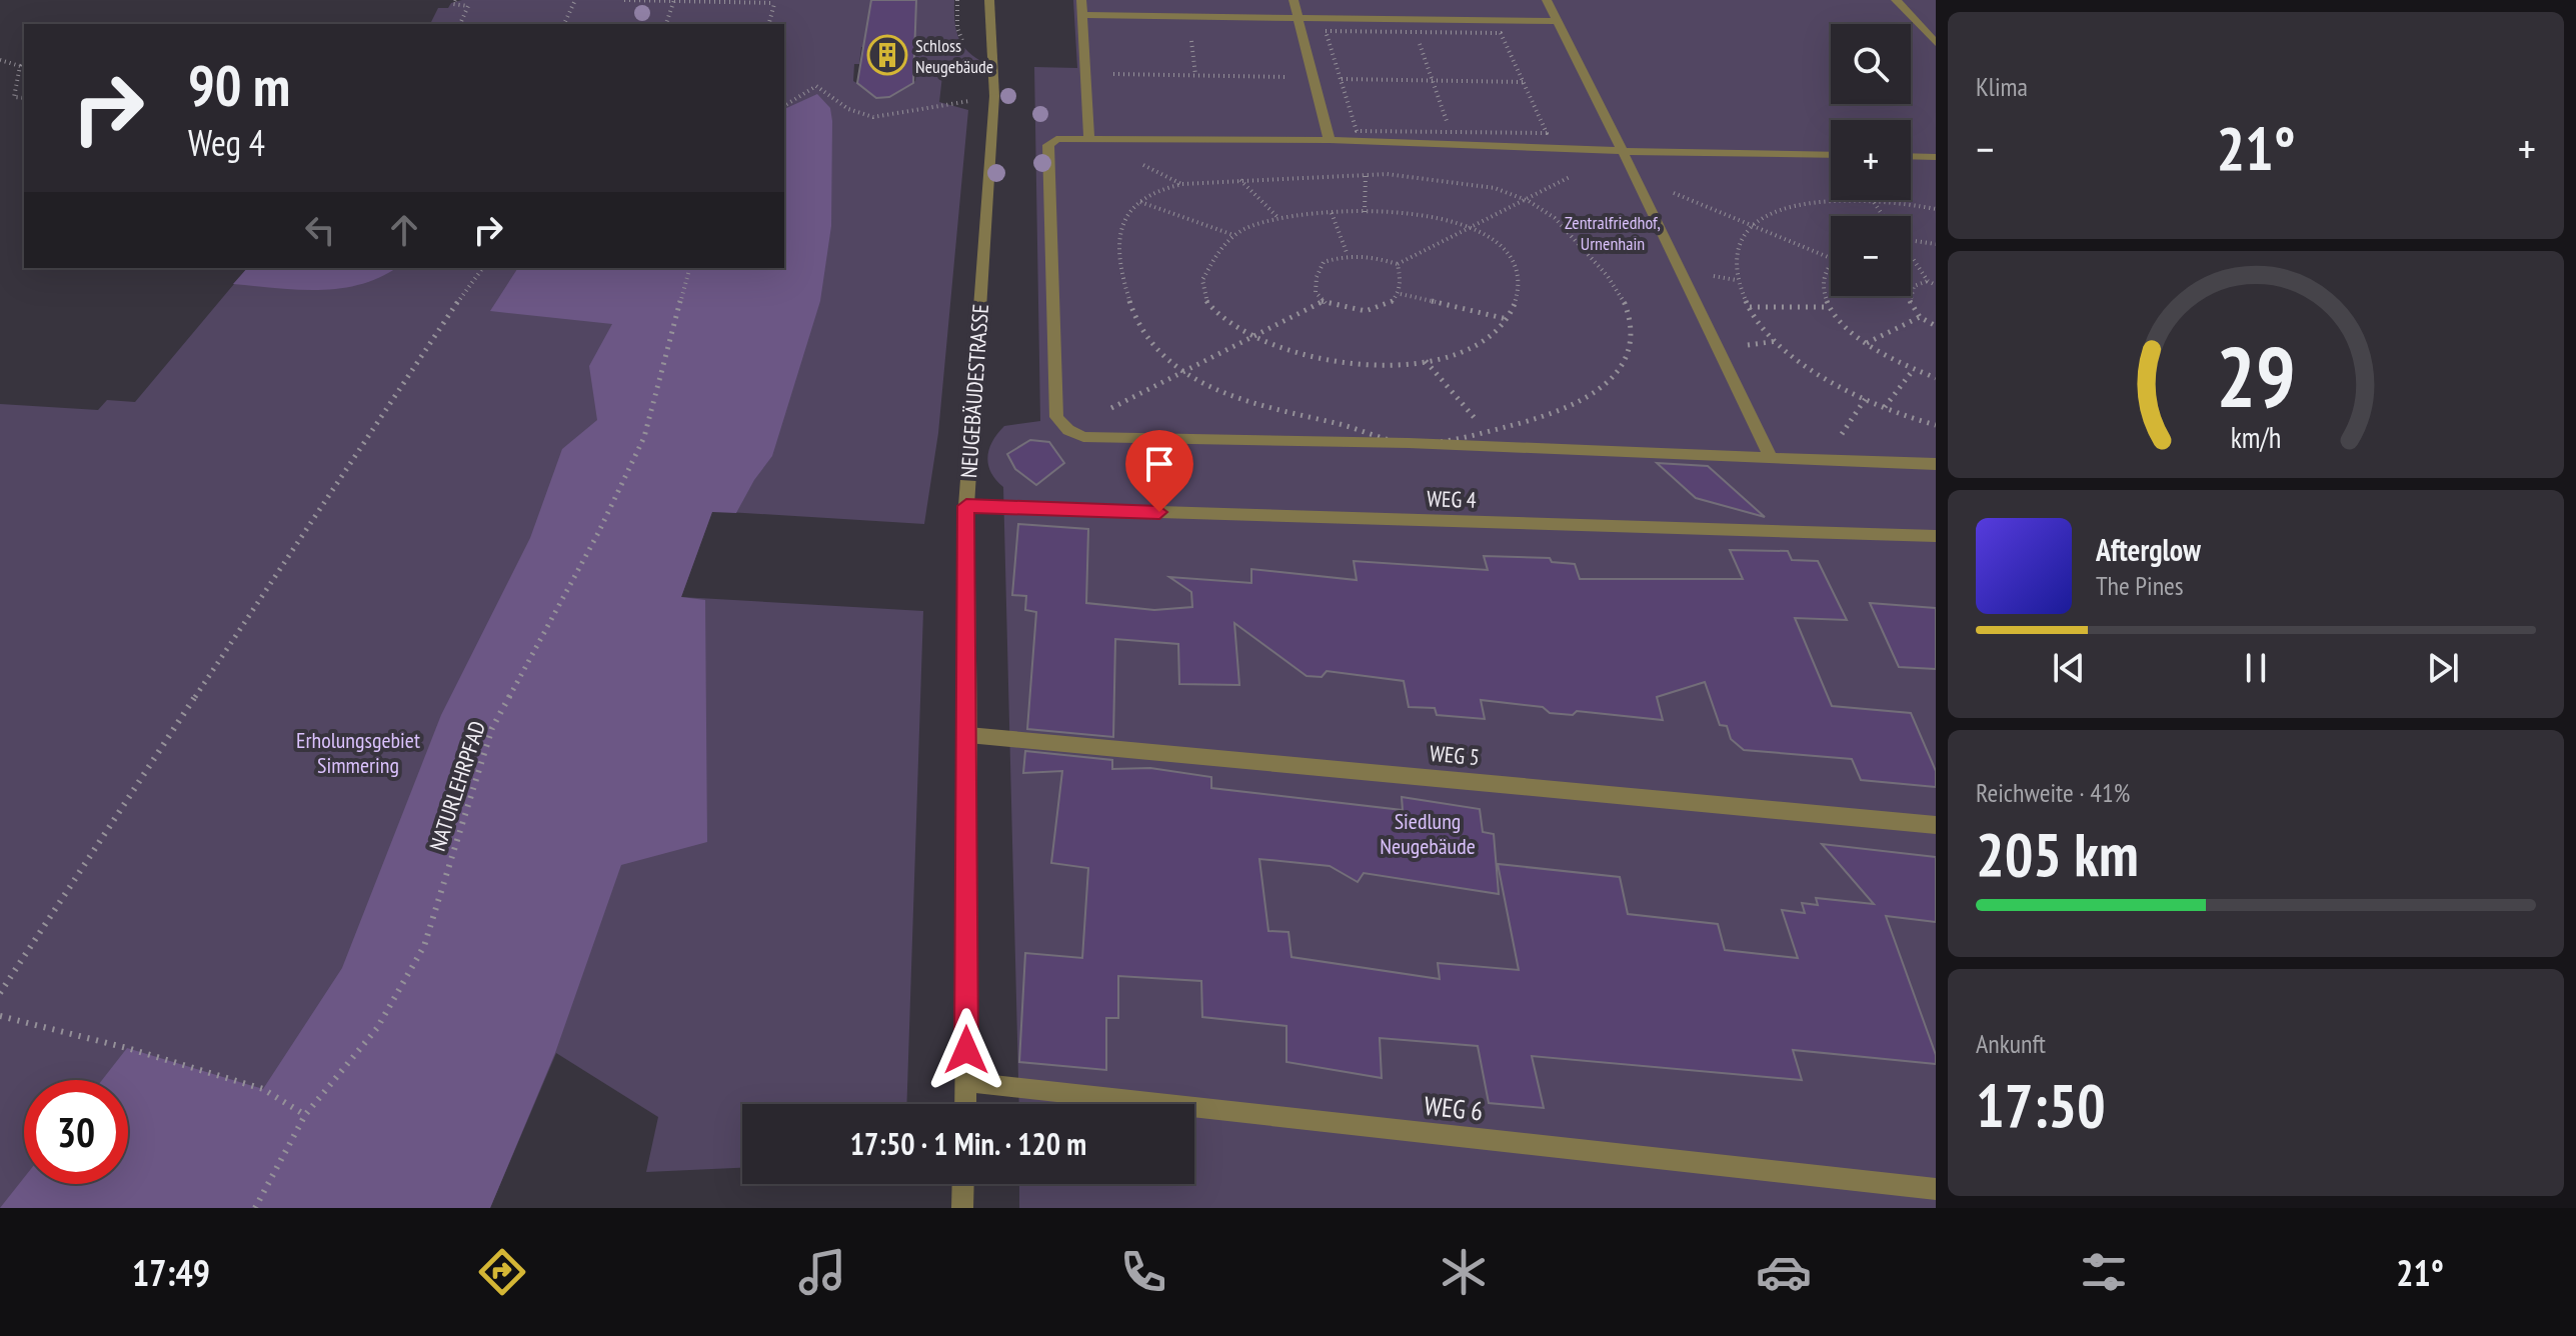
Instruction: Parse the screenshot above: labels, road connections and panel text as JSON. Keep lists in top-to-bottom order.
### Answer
{
  "streets": {
    "street": [
      "NEUGEBÄUDESTRASSE",
      "WEG 4",
      "WEG 5",
      "WEG 6"
    ],
    "path": ["NATURLEHRPFAD"]
  },
  "crossings": [
    ["NEUGEBÄUDESTRASSE", "WEG 4"],
    ["NEUGEBÄUDESTRASSE", "WEG 5"],
    ["NEUGEBÄUDESTRASSE", "WEG 6"]
  ],
  "parks": ["Zentralfriedhof, Urnenhain", "Erholungsgebiet Simmering", "Siedlung Neugebäude"],
  "places": {
    "building": ["Schloss Neugebäude"]
  },
  "page": {
    "tile": [
      "Klima",
      ["Reichweite · 41%", "205 km"],
      ["Ankunft", "17:50"]
    ],
    "map_buttons": ["+", "−"],
    "turn": ["90 m", "Weg 4"],
    "heat": ["−", "21°", "+"],
    "song": ["Afterglow", "The Pines"],
    "limit": "30",
    "trip": "17:50 · 1 Min. · 120 m",
    "tabs": ["17:49", "21°"],
    "gauge": ["29", "km/h"]
  }
}
